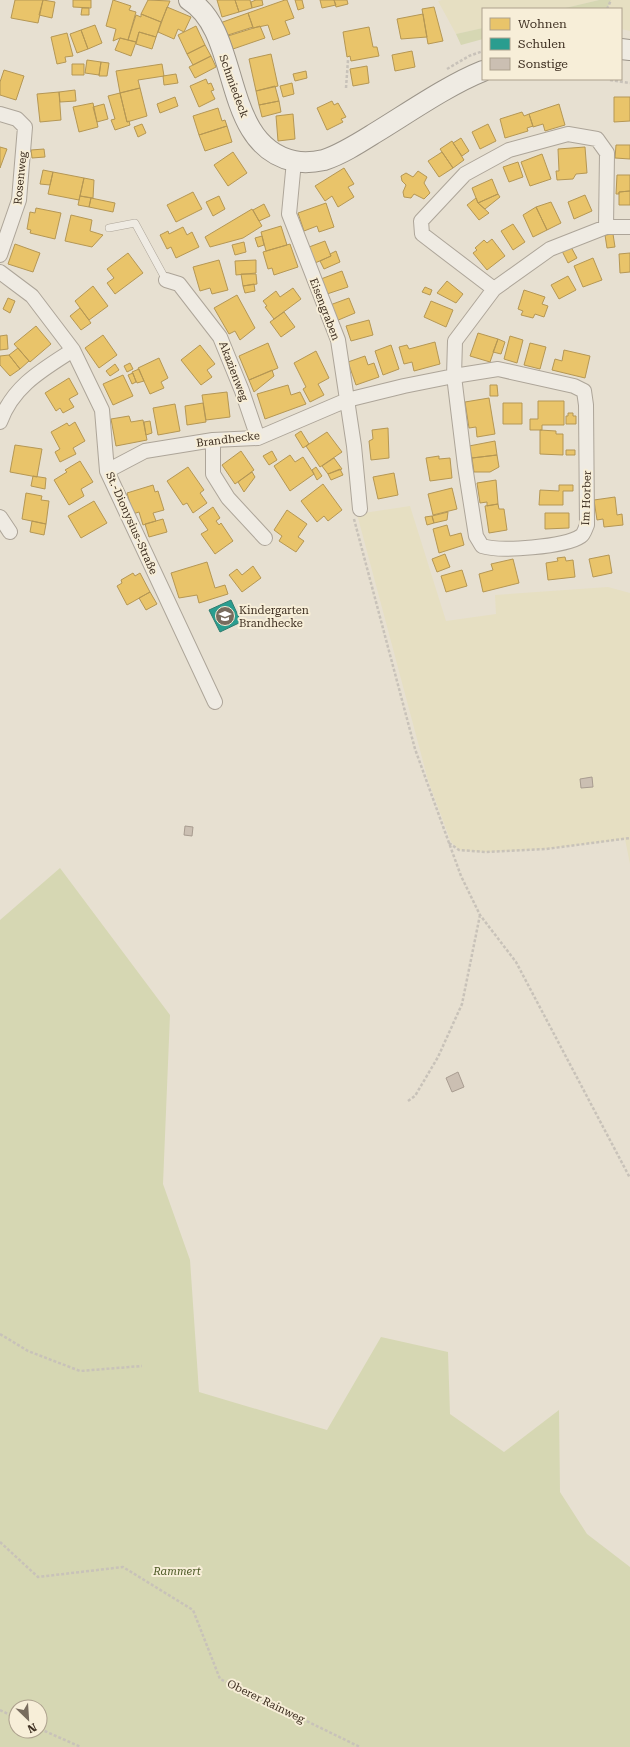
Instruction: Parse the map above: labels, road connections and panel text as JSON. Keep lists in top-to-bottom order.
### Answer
{
  "streets": {
    "main road": ["Schmiedeck"],
    "street": [
      "Rosenweg",
      "Eisengraben",
      "Akazienweg",
      "Brandhecke",
      "Im Horber",
      "St.-Dionysius-Straße"
    ],
    "path": ["Oberer Rainweg"]
  },
  "crossings": [
    ["Schmiedeck", "Eisengraben"],
    ["Eisengraben", "Brandhecke"],
    ["Eisengraben", "Im Horber"],
    ["Akazienweg", "Brandhecke"],
    ["Brandhecke", "Im Horber"],
    ["Brandhecke", "St.-Dionysius-Straße"]
  ],
  "parks": ["Rammert"],
  "places": {
    "school or university": ["Kindergarten Brandhecke"]
  },
  "legend": ["Wohnen", "Schulen", "Sonstige"],
  "north": "bottom right"
}
